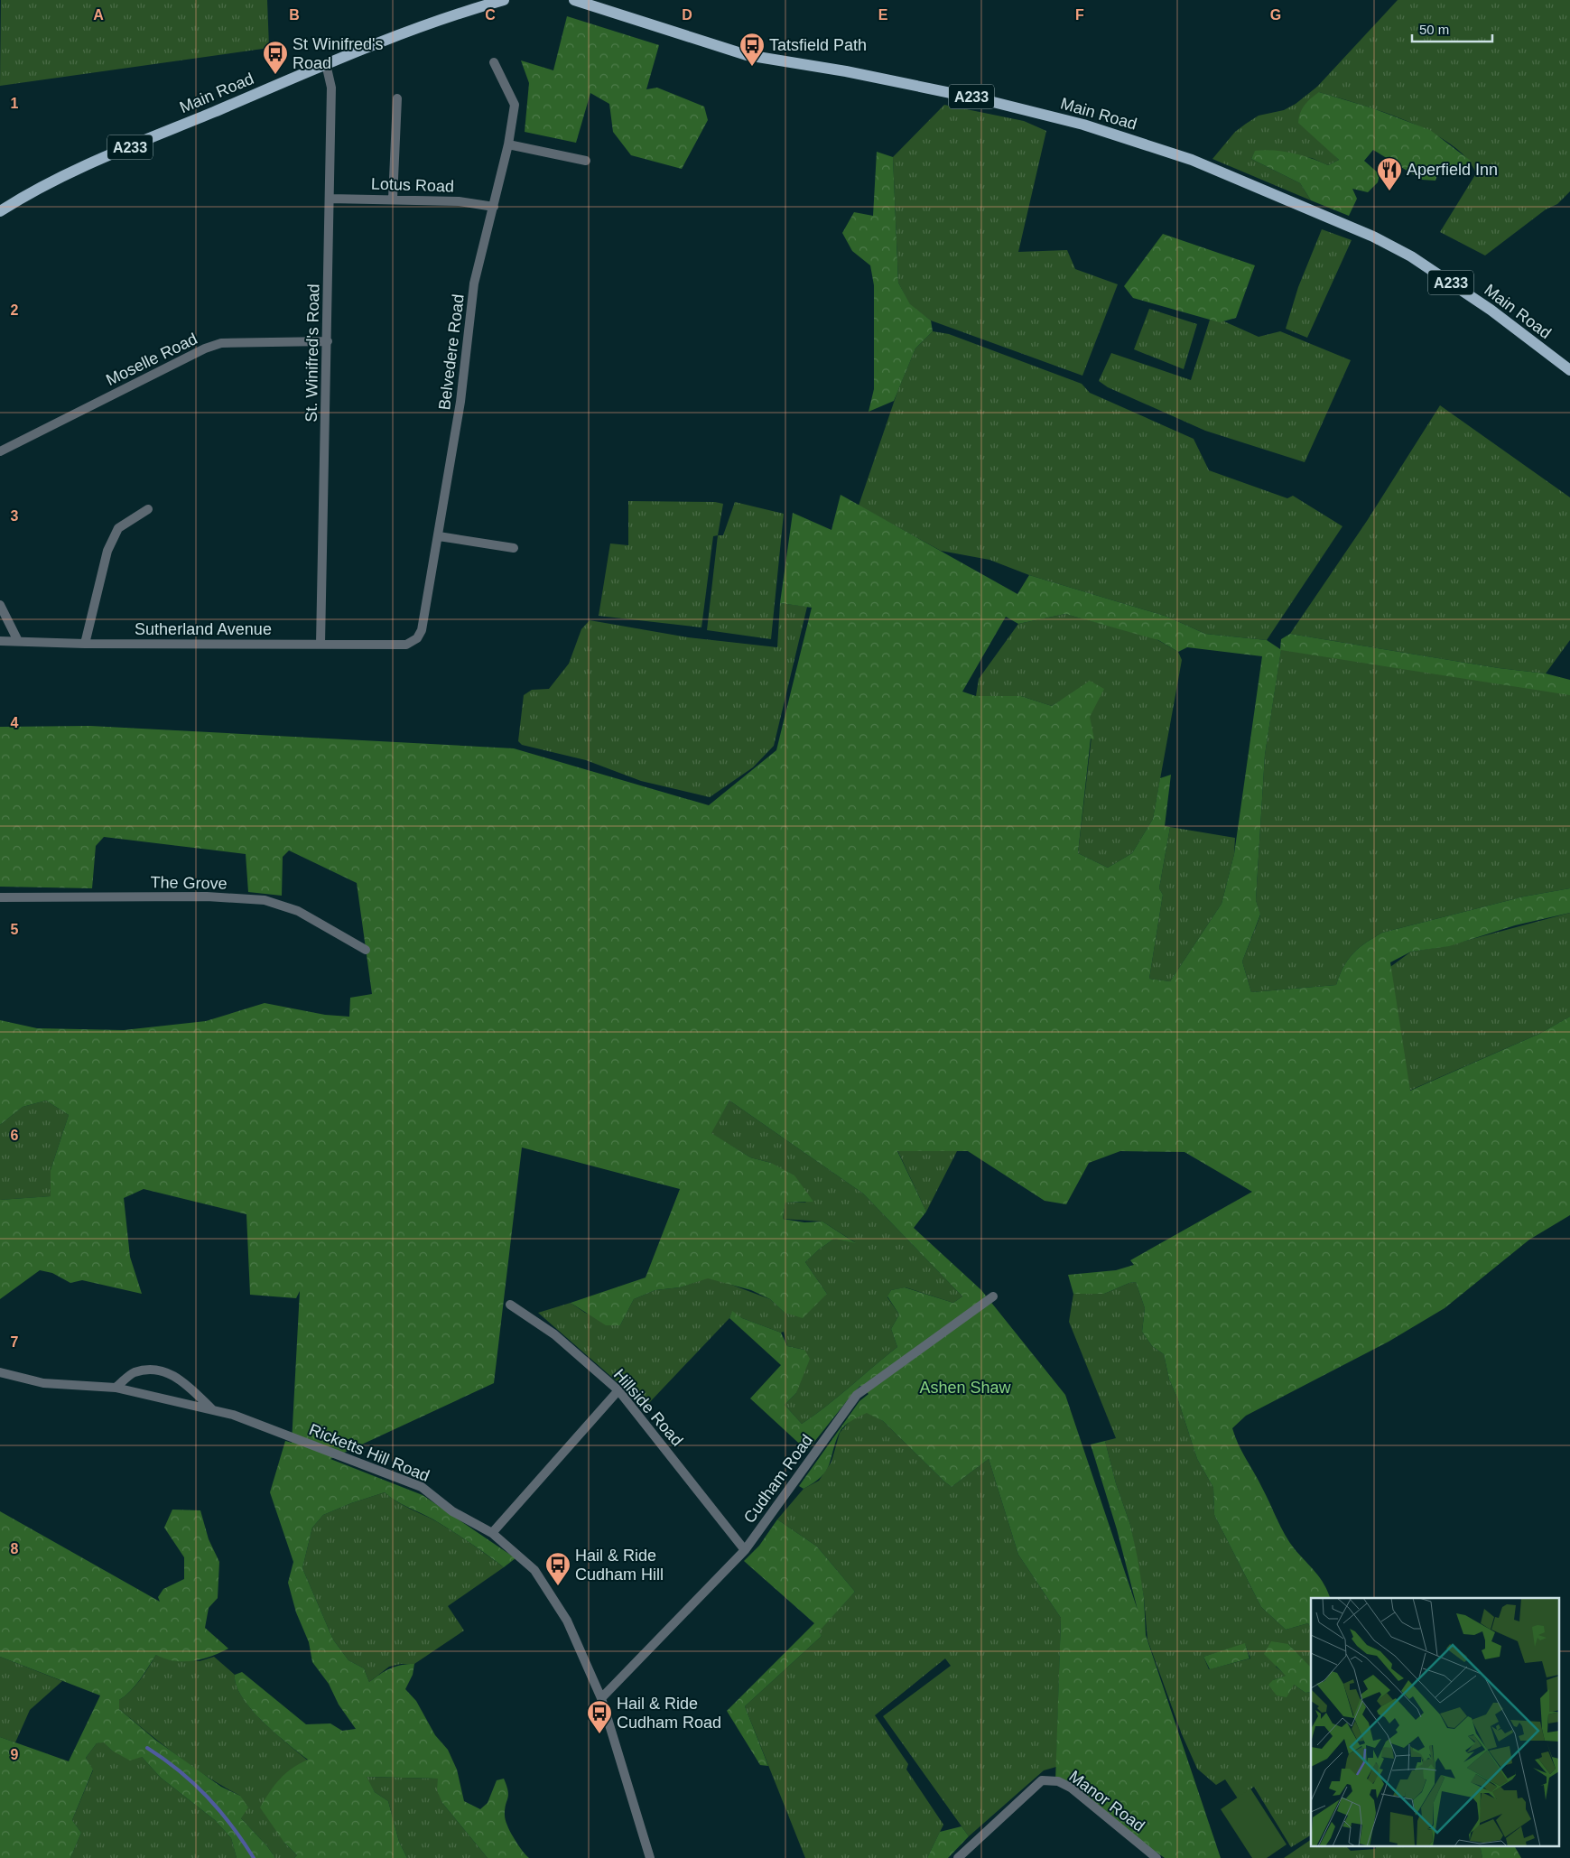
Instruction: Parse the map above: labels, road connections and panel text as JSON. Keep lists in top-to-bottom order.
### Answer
{
  "streets": {
    "main road": ["Main Road", "A233"],
    "street": [
      "Lotus Road",
      "Belvedere Road",
      "St. Winifred's Road",
      "Moselle Road",
      "Sutherland Avenue",
      "The Grove",
      "Hillside Road",
      "Ricketts Hill Road",
      "Cudham Road",
      "Manor Road"
    ]
  },
  "crossings": [
    ["Main Road", "St. Winifred's Road"],
    ["Lotus Road", "Belvedere Road"],
    ["Lotus Road", "St. Winifred's Road"],
    ["Belvedere Road", "Sutherland Avenue"],
    ["St. Winifred's Road", "Moselle Road"],
    ["St. Winifred's Road", "Sutherland Avenue"],
    ["Hillside Road", "Cudham Road"],
    ["Ricketts Hill Road", "Cudham Road"]
  ],
  "parks": ["Ashen Shaw"],
  "places": {
    "bus stop": [
      "Tatsfield Path",
      "St Winifred's Road",
      "Hail & Ride Cudham Hill",
      "Hail & Ride Cudham Road"
    ],
    "restaurant": ["Aperfield Inn"]
  },
  "scale_bar": "50 m",
  "grid": {
    "columns": [
      "A",
      "B",
      "C",
      "D",
      "E",
      "F",
      "G"
    ],
    "rows": [
      "1",
      "2",
      "3",
      "4",
      "5",
      "6",
      "7",
      "8",
      "9"
    ]
  }
}
